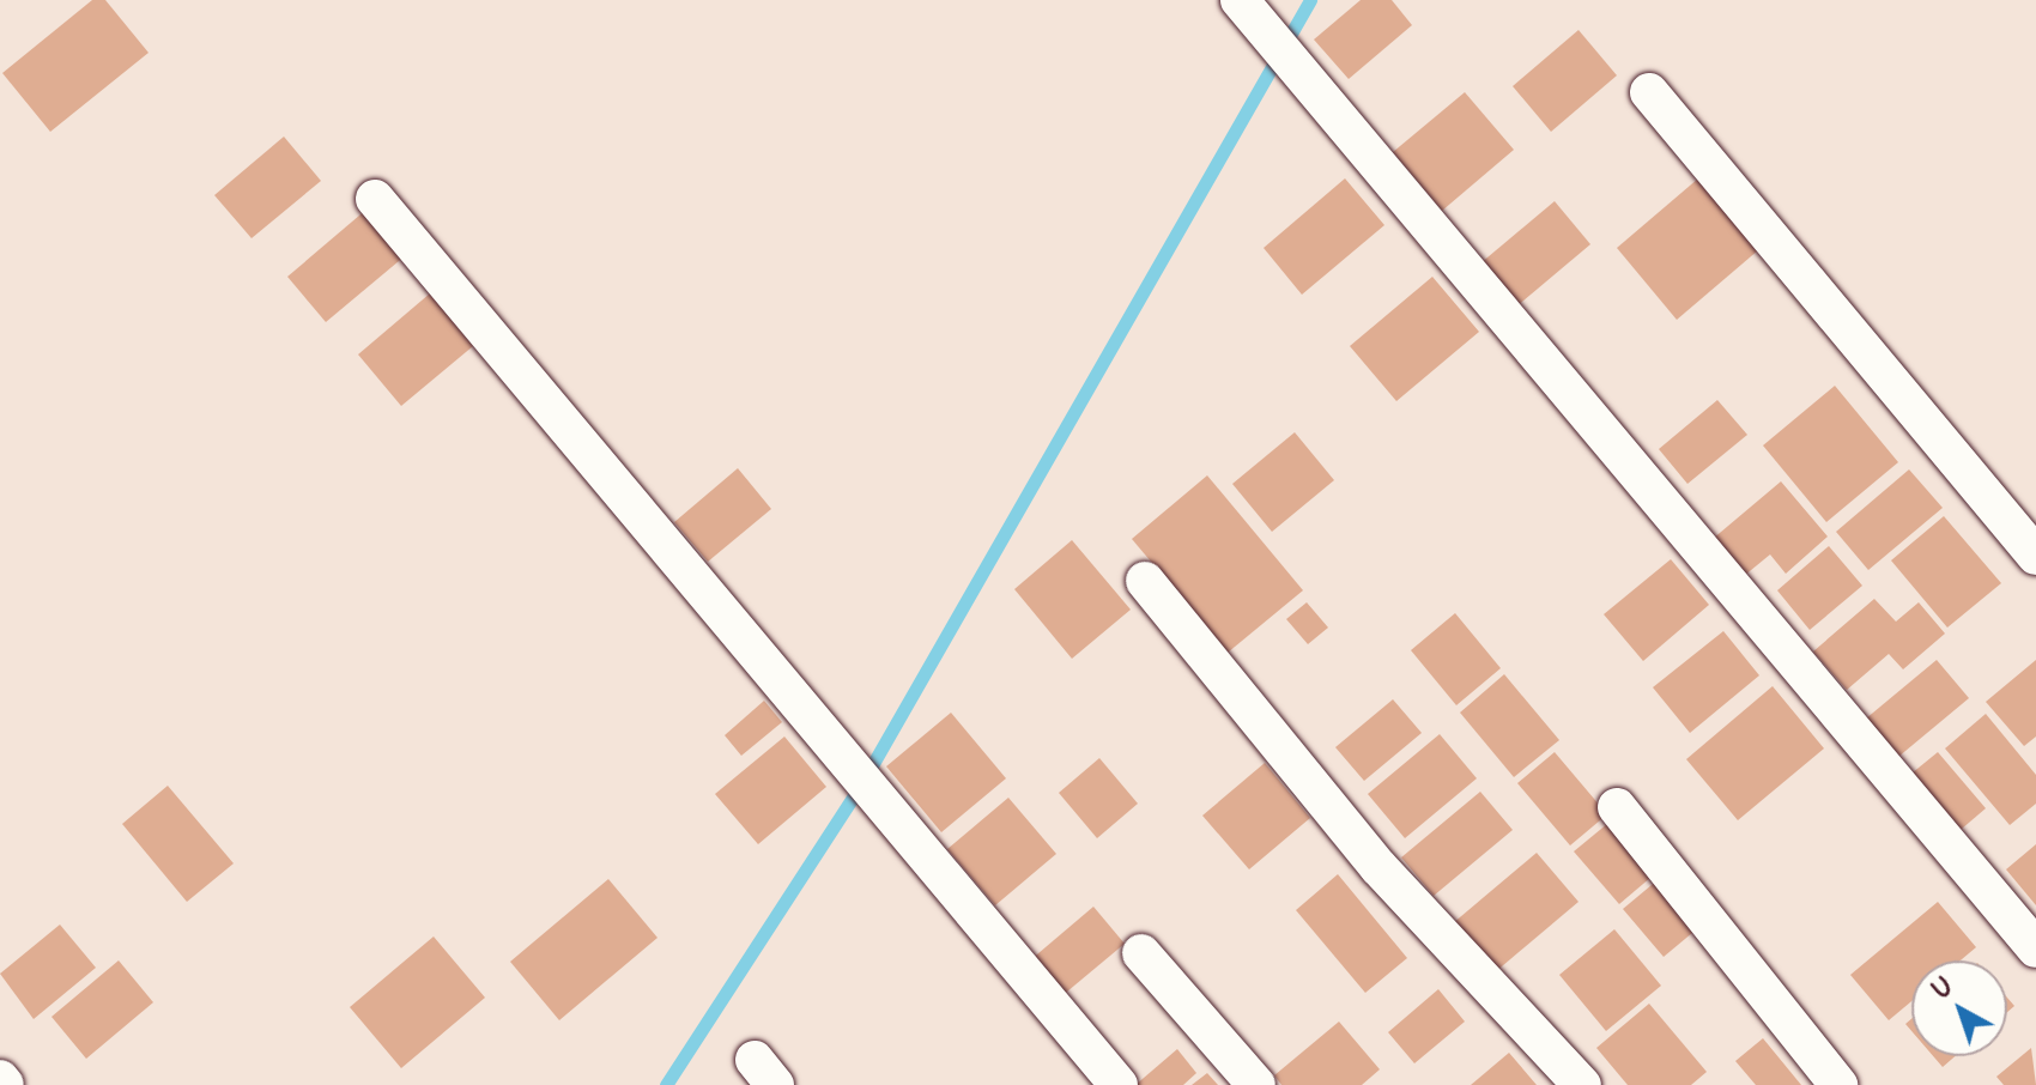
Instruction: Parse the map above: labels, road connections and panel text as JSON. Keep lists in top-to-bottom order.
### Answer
{
  "north": "top left"
}
